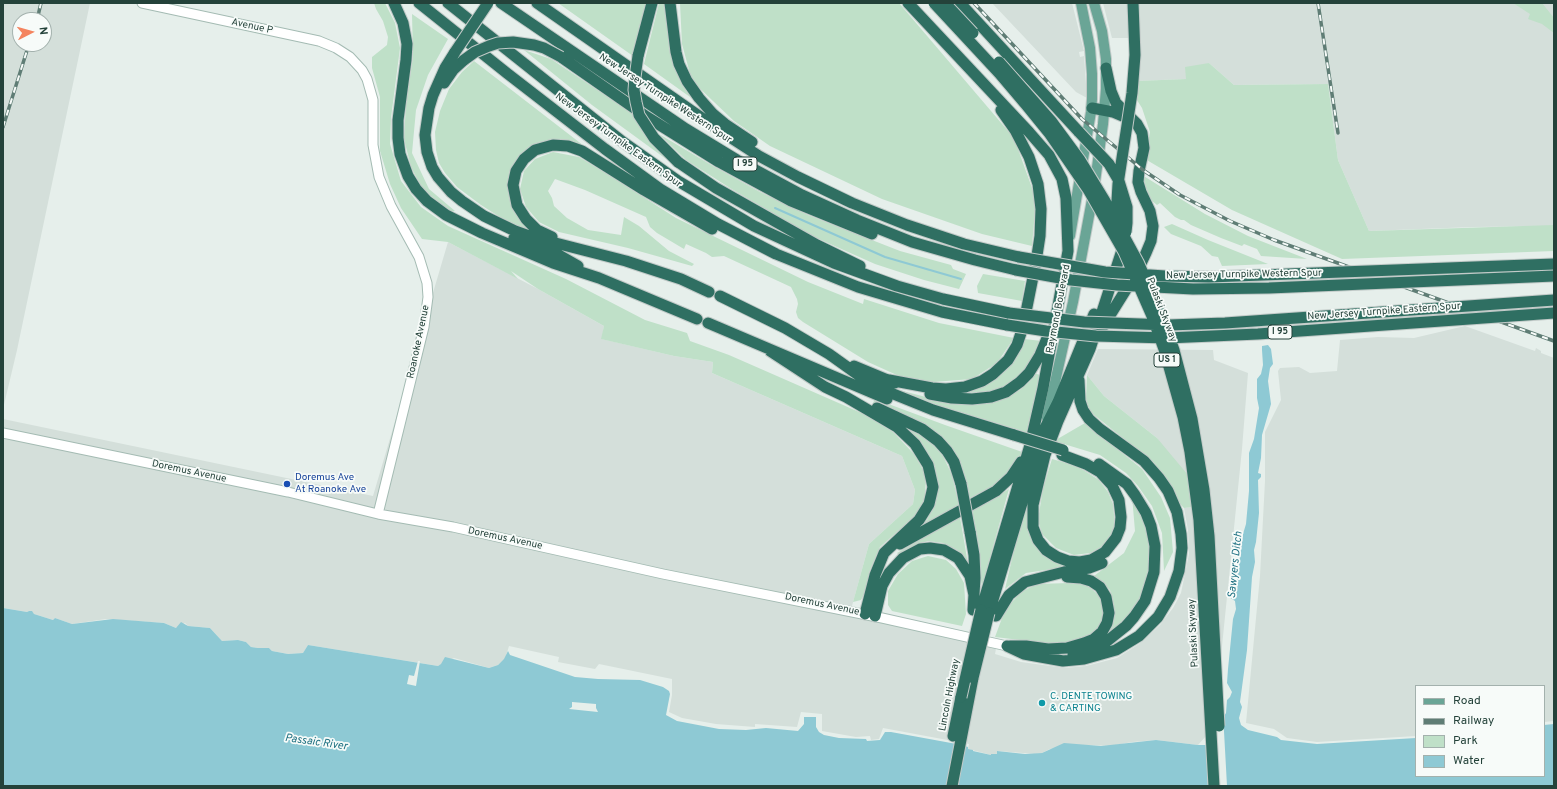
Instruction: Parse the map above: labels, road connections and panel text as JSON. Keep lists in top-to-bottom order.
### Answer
{
  "streets": {
    "highway": [
      "New Jersey Turnpike Western Spur",
      "New Jersey Turnpike Eastern Spur",
      "I 95",
      "Raymond Boulevard",
      "Pulaski Skyway",
      "US 1",
      "Lincoln Highway"
    ],
    "main road": ["Avenue P", "Roanoke Avenue", "Doremus Avenue"]
  },
  "crossings": [
    ["Avenue P", "Roanoke Avenue"],
    ["Raymond Boulevard", "Lincoln Highway"],
    ["Roanoke Avenue", "Doremus Avenue"]
  ],
  "water": ["Sawyers Ditch", "Passaic River"],
  "places": ["Doremus Ave At Roanoke Ave", "C. DENTE TOWING & CARTING"],
  "legend": [
    "Road",
    "Railway",
    "Park",
    "Water"
  ],
  "north": "right"
}
